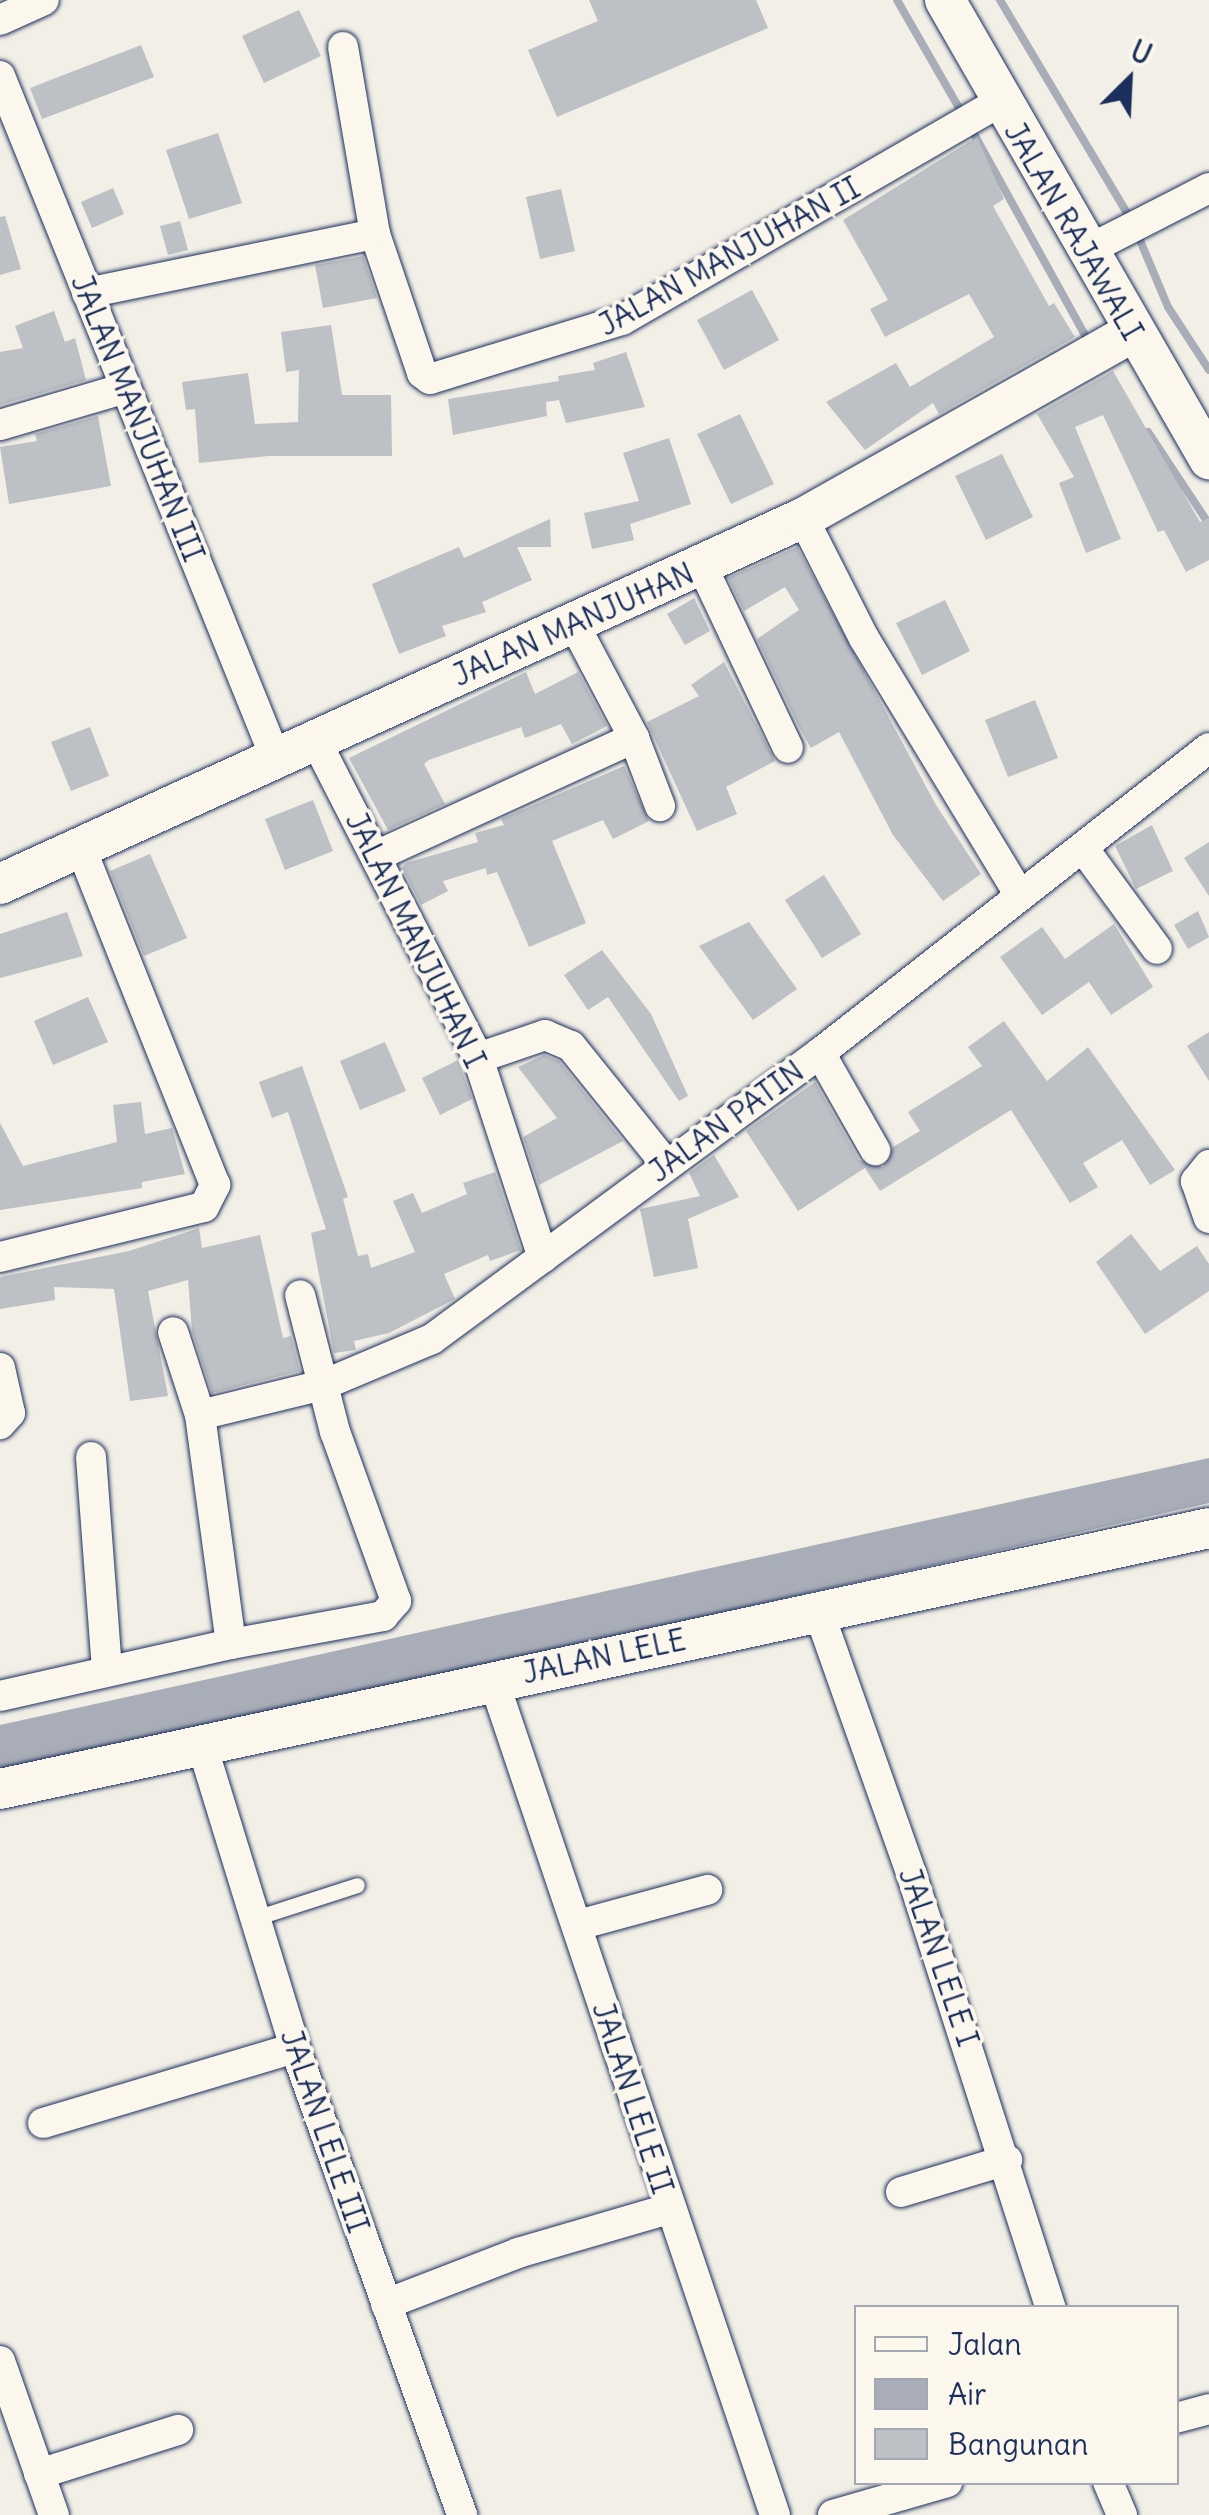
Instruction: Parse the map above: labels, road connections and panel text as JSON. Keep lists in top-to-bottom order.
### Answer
{
  "streets": {
    "main road": ["JALAN RAJAWALI", "JALAN MANJUHAN", "JALAN LELE"],
    "street": [
      "JALAN MANJUHAN II",
      "JALAN MANJUHAN III",
      "JALAN MANJUHAN I",
      "JALAN PATIN",
      "JALAN LELE I",
      "JALAN LELE II",
      "JALAN LELE III"
    ]
  },
  "crossings": [
    ["JALAN RAJAWALI", "JALAN MANJUHAN II"],
    ["JALAN RAJAWALI", "JALAN MANJUHAN"],
    ["JALAN MANJUHAN III", "JALAN MANJUHAN"],
    ["JALAN MANJUHAN", "JALAN MANJUHAN I"],
    ["JALAN MANJUHAN I", "JALAN PATIN"],
    ["JALAN LELE", "JALAN LELE I"],
    ["JALAN LELE", "JALAN LELE II"],
    ["JALAN LELE", "JALAN LELE III"]
  ],
  "legend": ["Jalan", "Air", "Bangunan"],
  "north": "top right"
}
